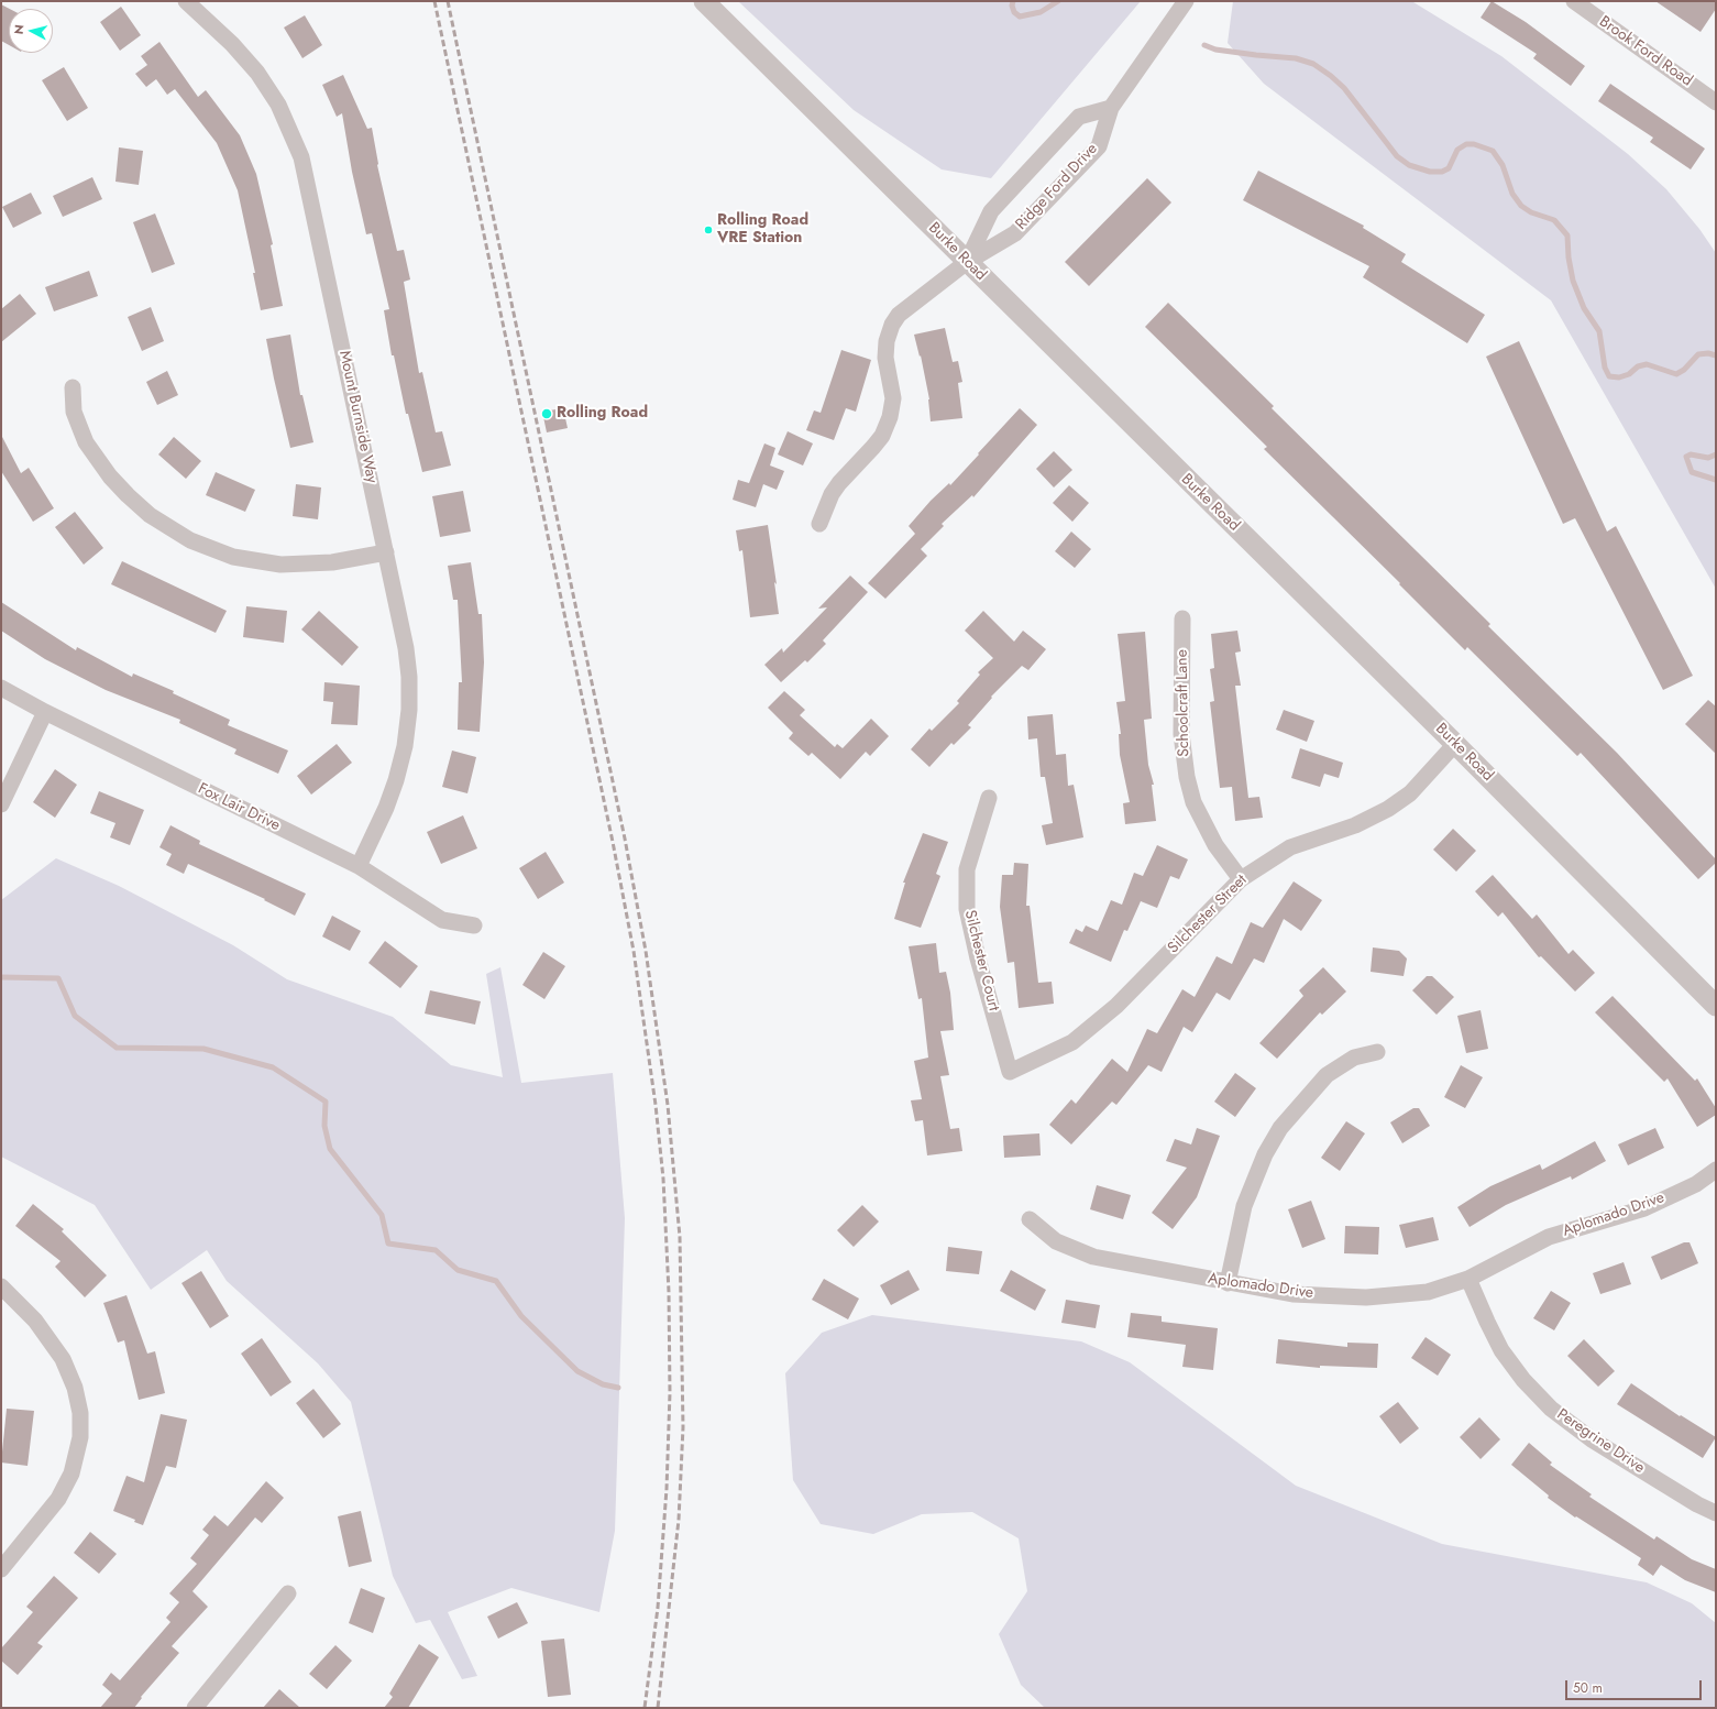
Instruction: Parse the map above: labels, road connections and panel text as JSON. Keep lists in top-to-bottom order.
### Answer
{
  "streets": {
    "street": [
      "Brook Ford Road",
      "Ridge Ford Drive",
      "Burke Road",
      "Mount Burnside Way",
      "Schoolcraft Lane",
      "Fox Lair Drive",
      "Silchester Street",
      "Silchester Court",
      "Aplomado Drive",
      "Peregrine Drive"
    ]
  },
  "crossings": [
    ["Ridge Ford Drive", "Burke Road"],
    ["Burke Road", "Silchester Street"],
    ["Mount Burnside Way", "Fox Lair Drive"],
    ["Schoolcraft Lane", "Silchester Street"],
    ["Silchester Street", "Silchester Court"],
    ["Aplomado Drive", "Peregrine Drive"]
  ],
  "places": ["Rolling Road VRE Station", "Rolling Road"],
  "scale_bar": "50 m",
  "north": "left"
}
